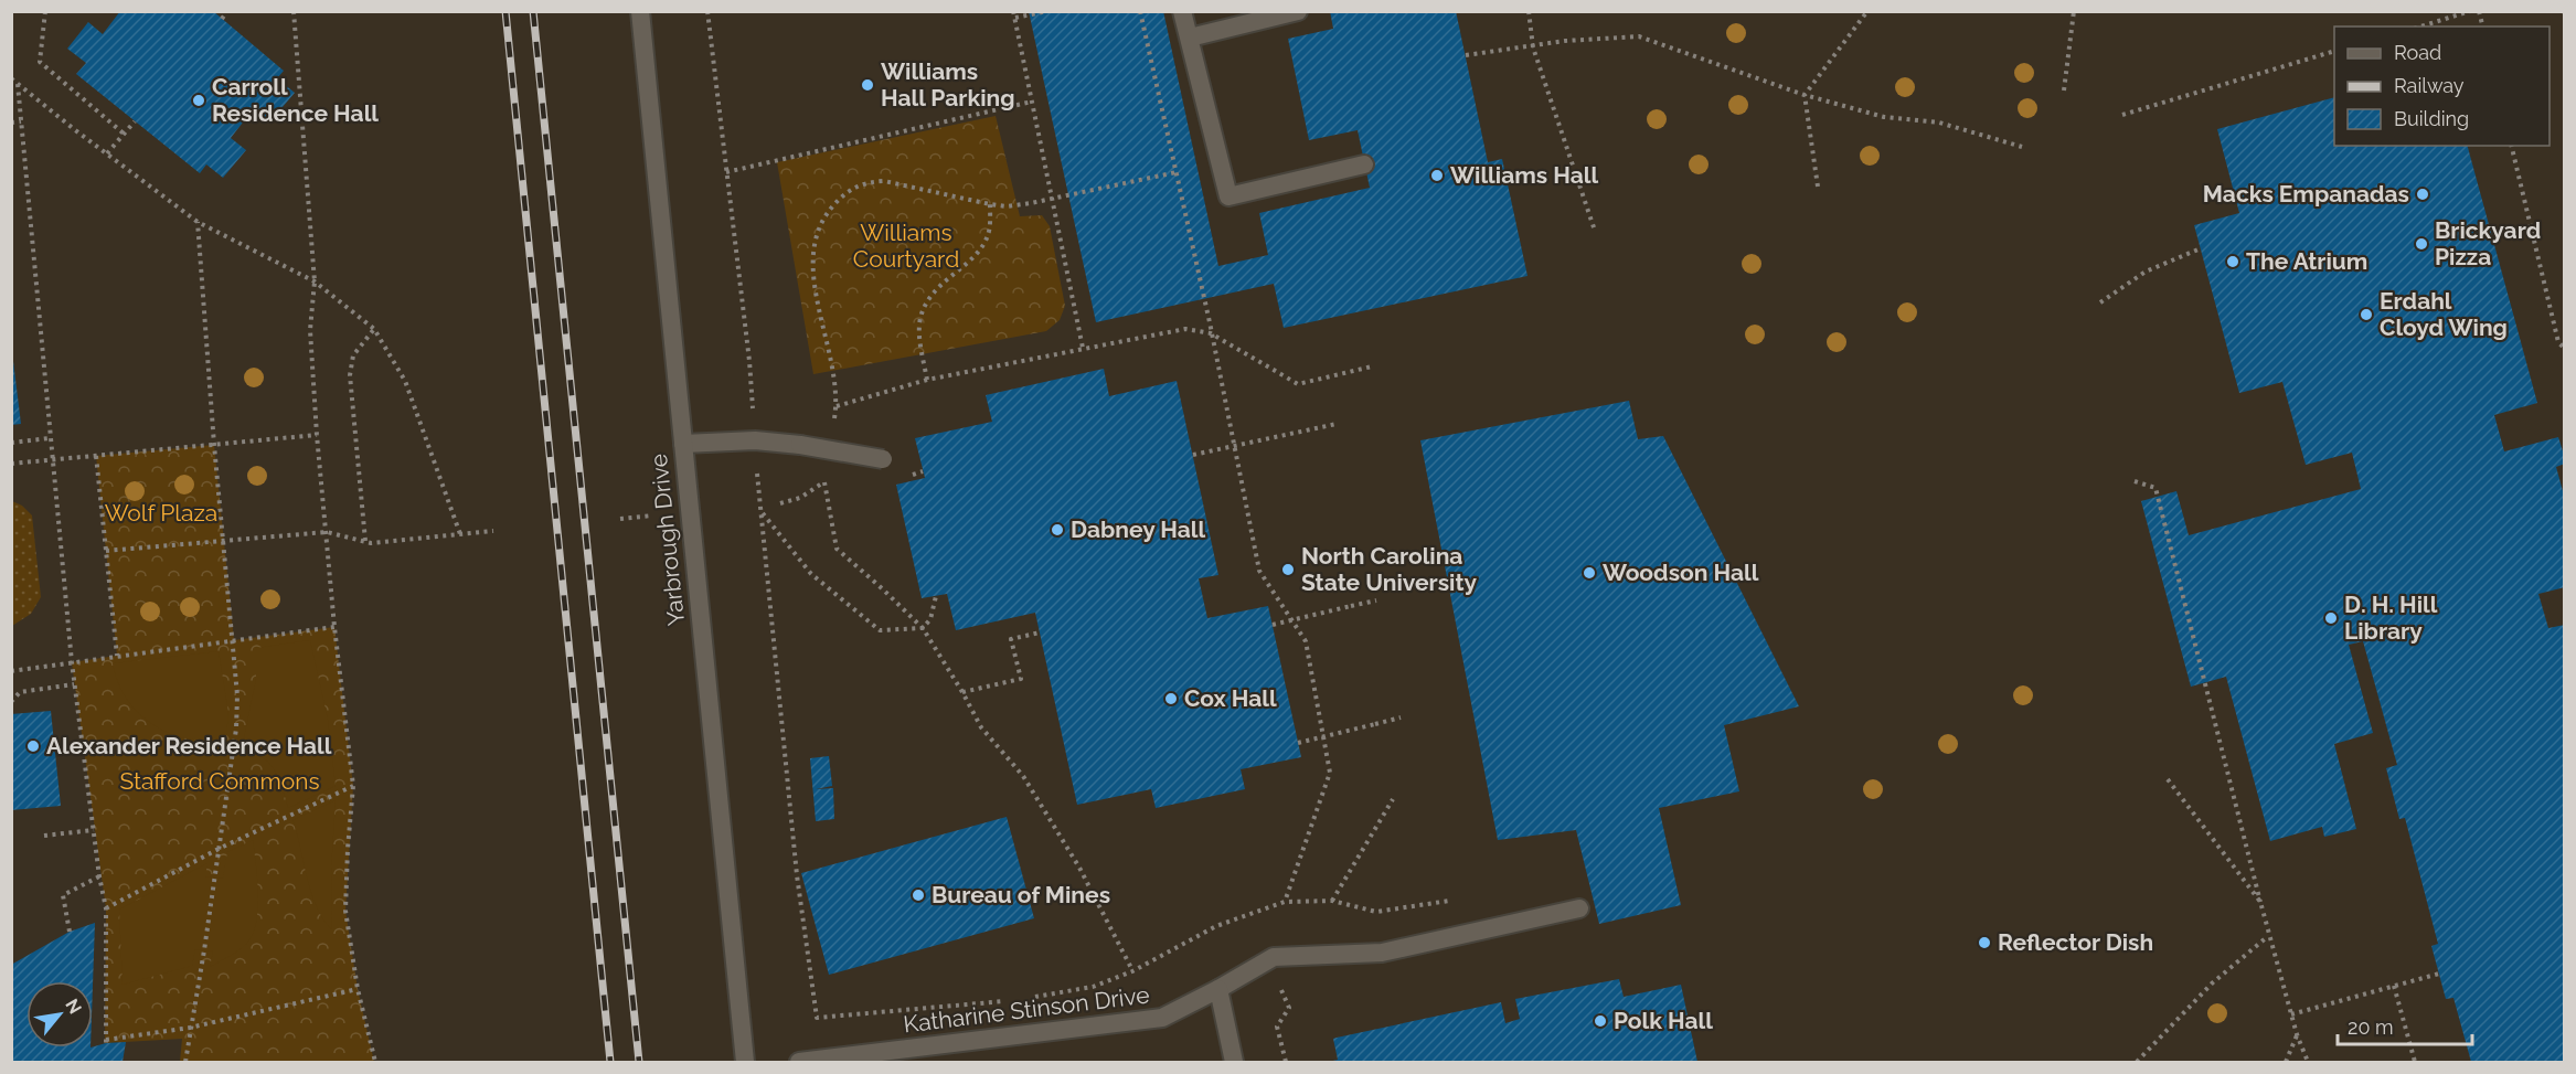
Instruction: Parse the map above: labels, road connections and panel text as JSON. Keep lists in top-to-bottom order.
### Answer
{
  "streets": {
    "street": ["Yarbrough Drive", "Katharine Stinson Drive"]
  },
  "parks": ["Williams Courtyard", "Wolf Plaza", "Stafford Commons"],
  "places": [
    "Williams Hall Parking",
    "Carroll Residence Hall",
    "Williams Hall",
    "Macks Empanadas",
    "Brickyard Pizza",
    "The Atrium",
    "Erdahl Cloyd Wing",
    "Dabney Hall",
    "North Carolina State University",
    "Woodson Hall",
    "D. H. Hill Library",
    "Cox Hall",
    "Alexander Residence Hall",
    "Bureau of Mines",
    "Reflector Dish",
    "Polk Hall"
  ],
  "legend": ["Road", "Railway", "Building"],
  "scale_bar": "20 m",
  "north": "top right"
}
